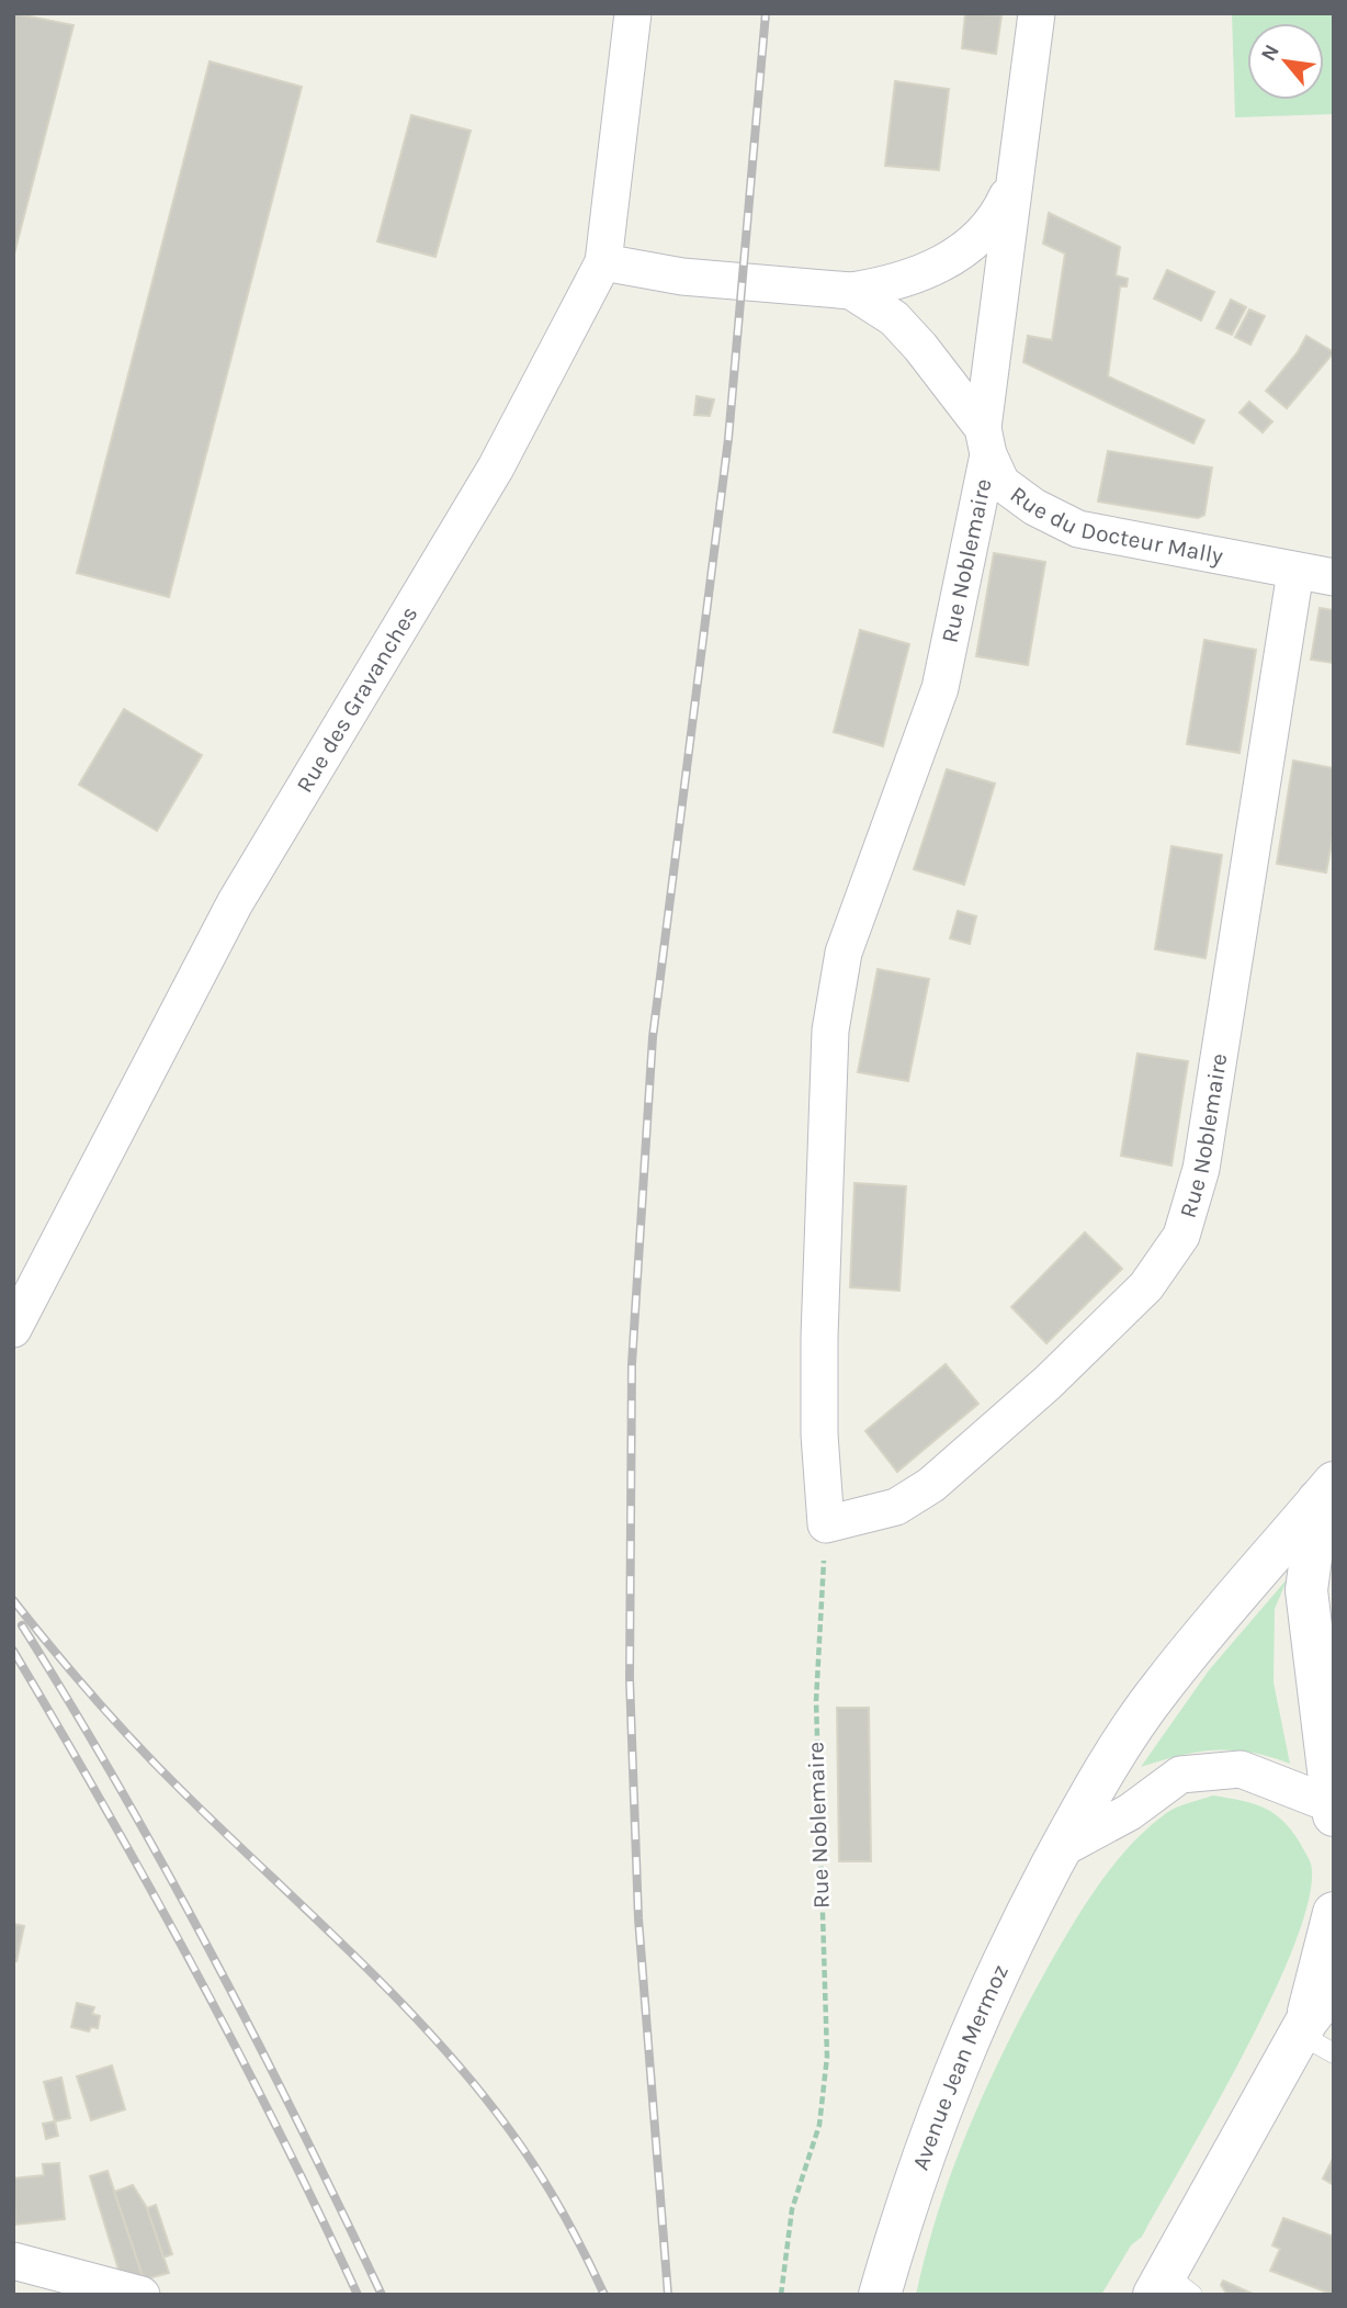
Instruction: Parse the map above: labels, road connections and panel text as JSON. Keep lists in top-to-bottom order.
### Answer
{
  "streets": {
    "main road": ["Avenue Jean Mermoz"],
    "street": ["Rue du Docteur Mally", "Rue Noblemaire", "Rue des Gravanches"]
  },
  "crossings": [
    ["Rue du Docteur Mally", "Rue Noblemaire"]
  ],
  "north": "top left"
}
